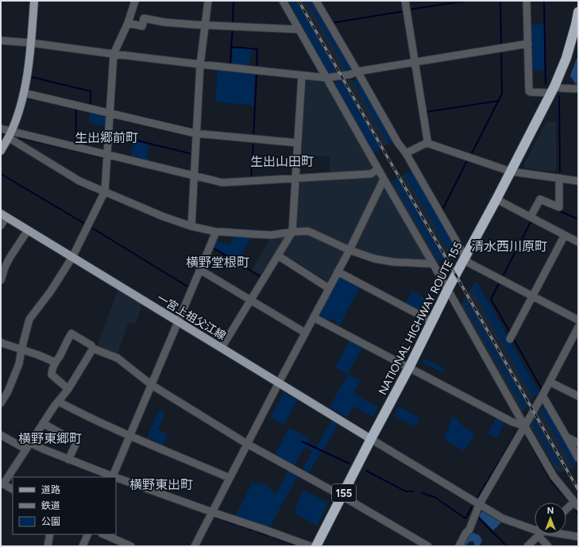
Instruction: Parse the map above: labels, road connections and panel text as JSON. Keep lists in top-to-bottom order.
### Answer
{
  "streets": {
    "highway": ["NATIONAL HIGHWAY ROUTE 155", "155"],
    "main road": ["一宮上祖父江線"]
  },
  "crossings": [
    ["一宮上祖父江線", "NATIONAL HIGHWAY ROUTE 155"]
  ],
  "districts": [
    "生出郷前町",
    "生出山田町",
    "清水西川原町",
    "横野堂根町",
    "横野東郷町",
    "横野東出町"
  ],
  "legend": ["道路", "鉄道", "公園"],
  "north": "top"
}
